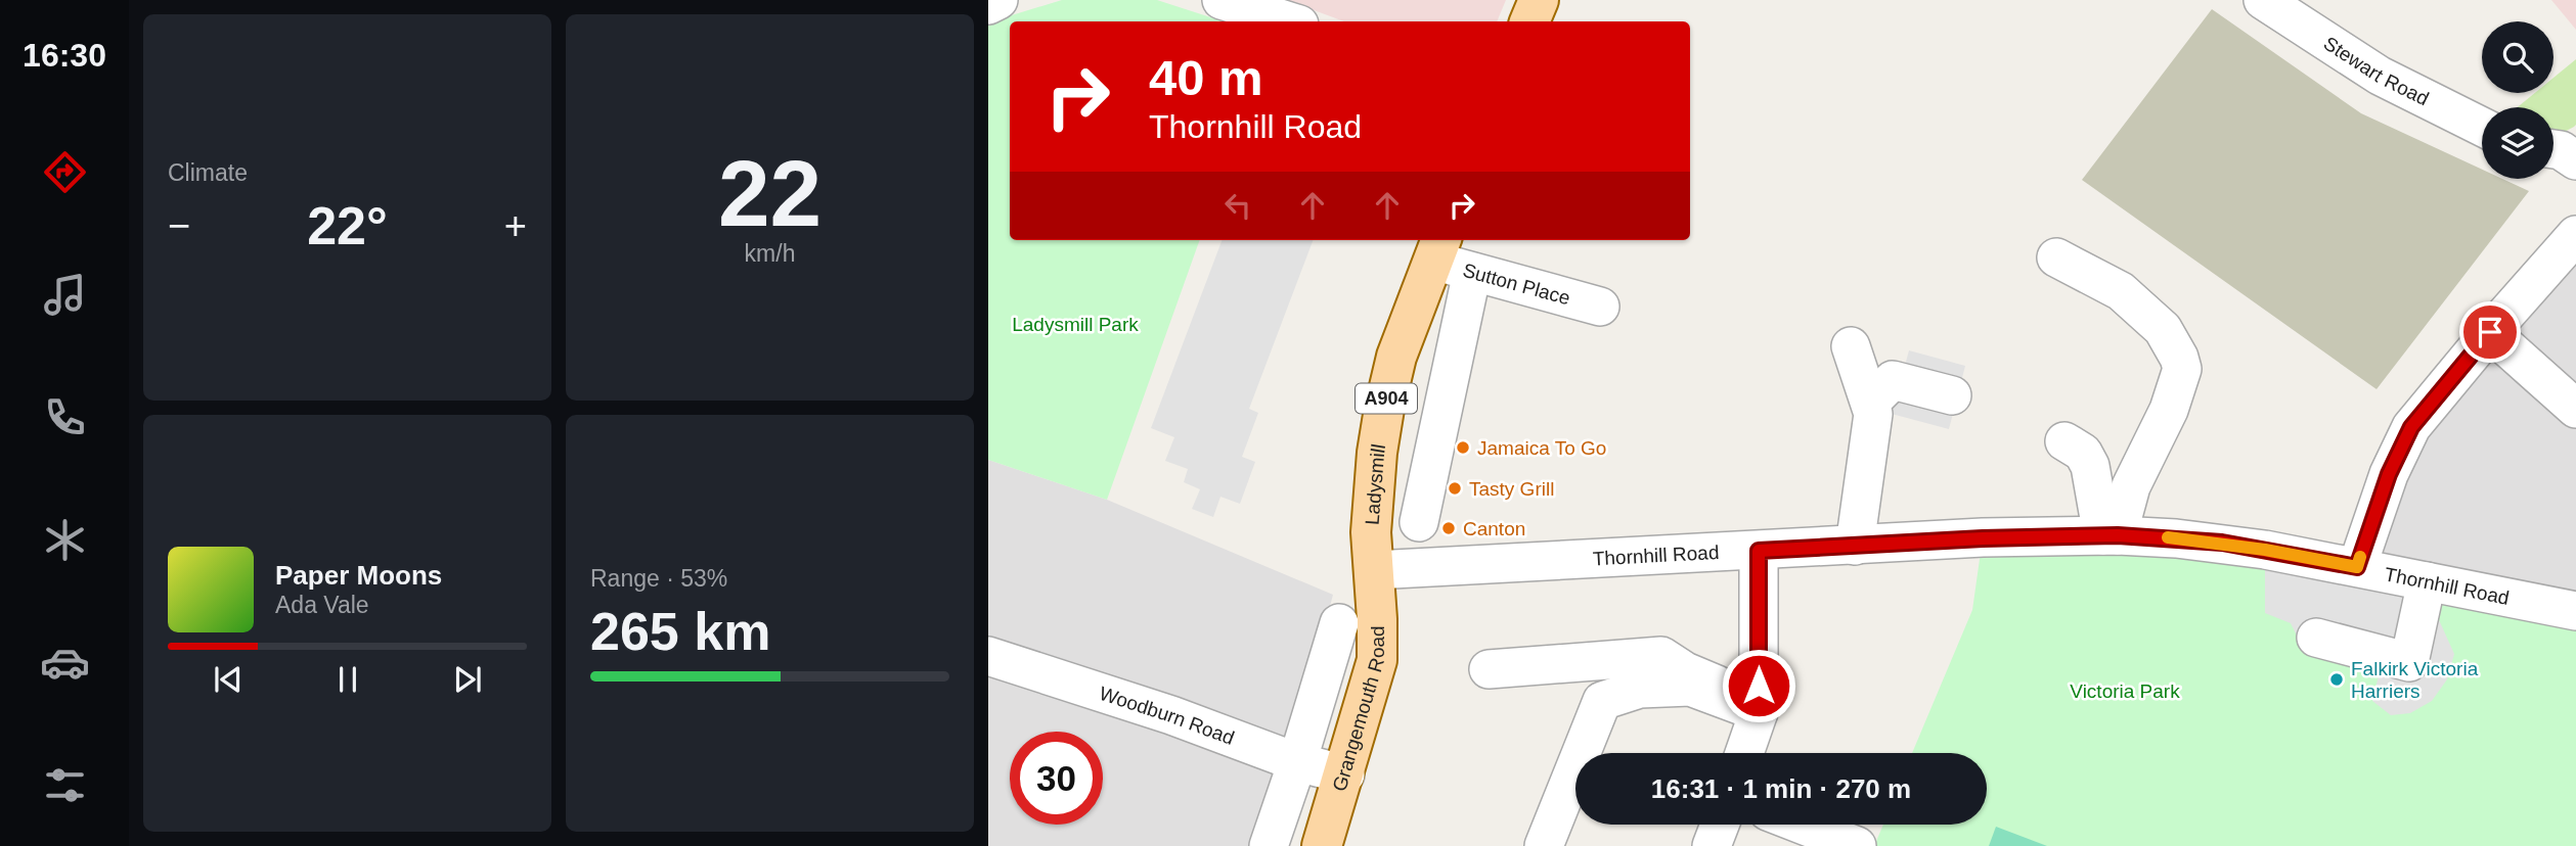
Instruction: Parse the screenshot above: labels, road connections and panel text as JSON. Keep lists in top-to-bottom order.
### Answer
{
  "streets": {
    "main road": ["A904", "Ladysmill", "Grangemouth Road"],
    "street": [
      "Stewart Road",
      "Sutton Place",
      "Thornhill Road",
      "Woodburn Road"
    ]
  },
  "crossings": [
    ["Sutton Place", "Ladysmill"],
    ["Ladysmill", "Thornhill Road"],
    ["Ladysmill", "Grangemouth Road"],
    ["Thornhill Road", "Grangemouth Road"],
    ["Grangemouth Road", "Woodburn Road"]
  ],
  "parks": ["Ladysmill Park", "Victoria Park"],
  "places": [
    "Jamaica To Go",
    "Tasty Grill",
    "Canton",
    "Falkirk Victoria Harriers"
  ],
  "page": {
    "tabs": "16:30",
    "tile": [
      "Climate",
      ["22", "km/h"],
      ["Range · 53%", "265 km"]
    ],
    "turn": ["40 m", "Thornhill Road"],
    "heat": ["−", "22°", "+"],
    "song": ["Paper Moons", "Ada Vale"],
    "limit": "30",
    "trip": "16:31 · 1 min · 270 m"
  }
}
